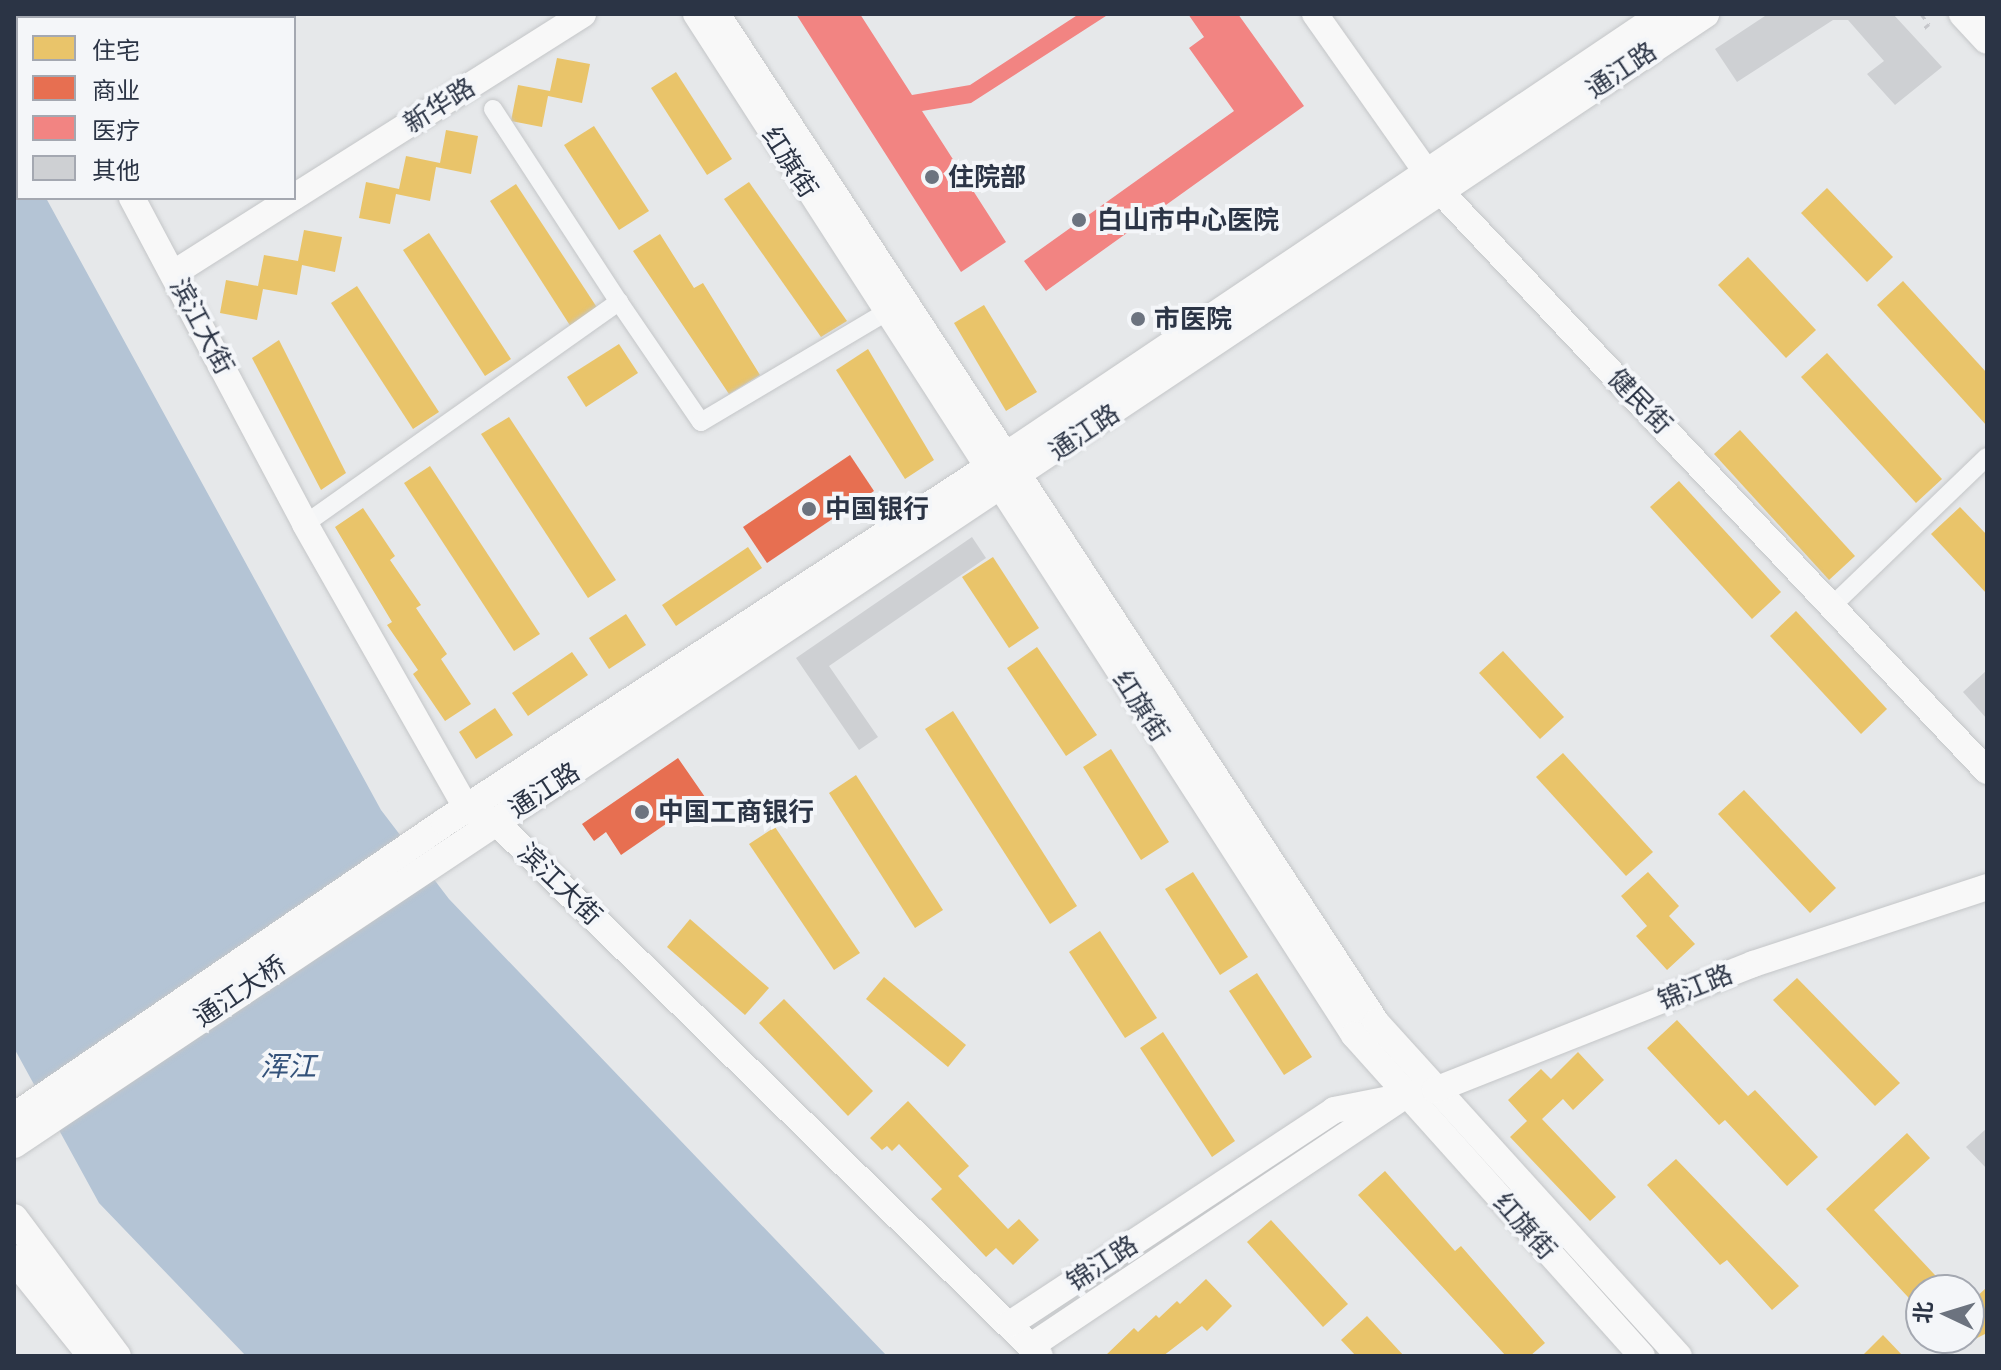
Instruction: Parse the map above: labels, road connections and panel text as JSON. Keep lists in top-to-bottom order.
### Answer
{
  "streets": {
    "main road": ["通江路", "通江大桥"],
    "street": [
      "新华路",
      "红旗街",
      "滨江大街",
      "健民街",
      "锦江路"
    ]
  },
  "crossings": [
    ["通江路", "红旗街"],
    ["通江路", "滨江大街"],
    ["通江路", "健民街"],
    ["通江路", "通江大桥"],
    ["新华路", "滨江大街"],
    ["红旗街", "锦江路"],
    ["滨江大街", "锦江路"],
    ["滨江大街", "通江大桥"]
  ],
  "water": ["浑江"],
  "places": [
    "住院部",
    "白山市中心医院",
    "市医院",
    "中国银行",
    "中国工商银行"
  ],
  "legend": [
    "住宅",
    "商业",
    "医疗",
    "其他"
  ],
  "north": "left"
}
